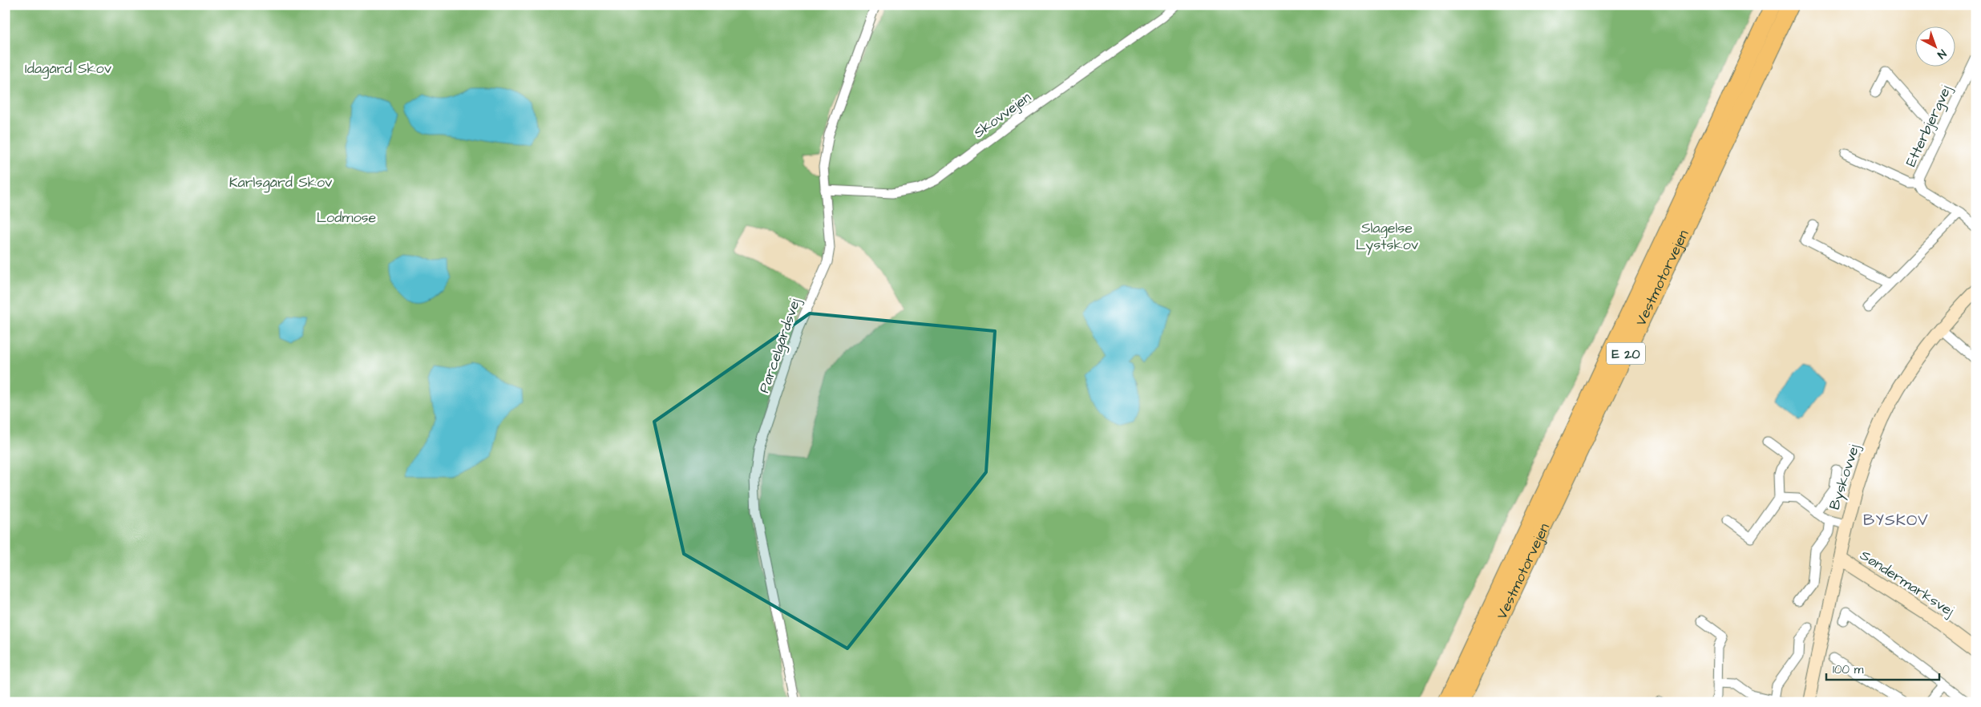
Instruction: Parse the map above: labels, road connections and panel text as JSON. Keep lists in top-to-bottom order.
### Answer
{
  "streets": {
    "highway": ["Vestmotorvejen", "E 20"],
    "main road": ["Byskovvej", "Søndermarksvej"],
    "street": ["Skovvejen", "Etterbjergvej", "Parcelgårdsvej"]
  },
  "crossings": [
    ["Skovvejen", "Parcelgårdsvej"],
    ["Byskovvej", "Søndermarksvej"]
  ],
  "districts": ["BYSKOV"],
  "parks": [
    "Idagård Skov",
    "Karlsgård Skov",
    "Lodmose",
    "Slagelse Lystskov"
  ],
  "scale_bar": "100 m",
  "north": "bottom right"
}
